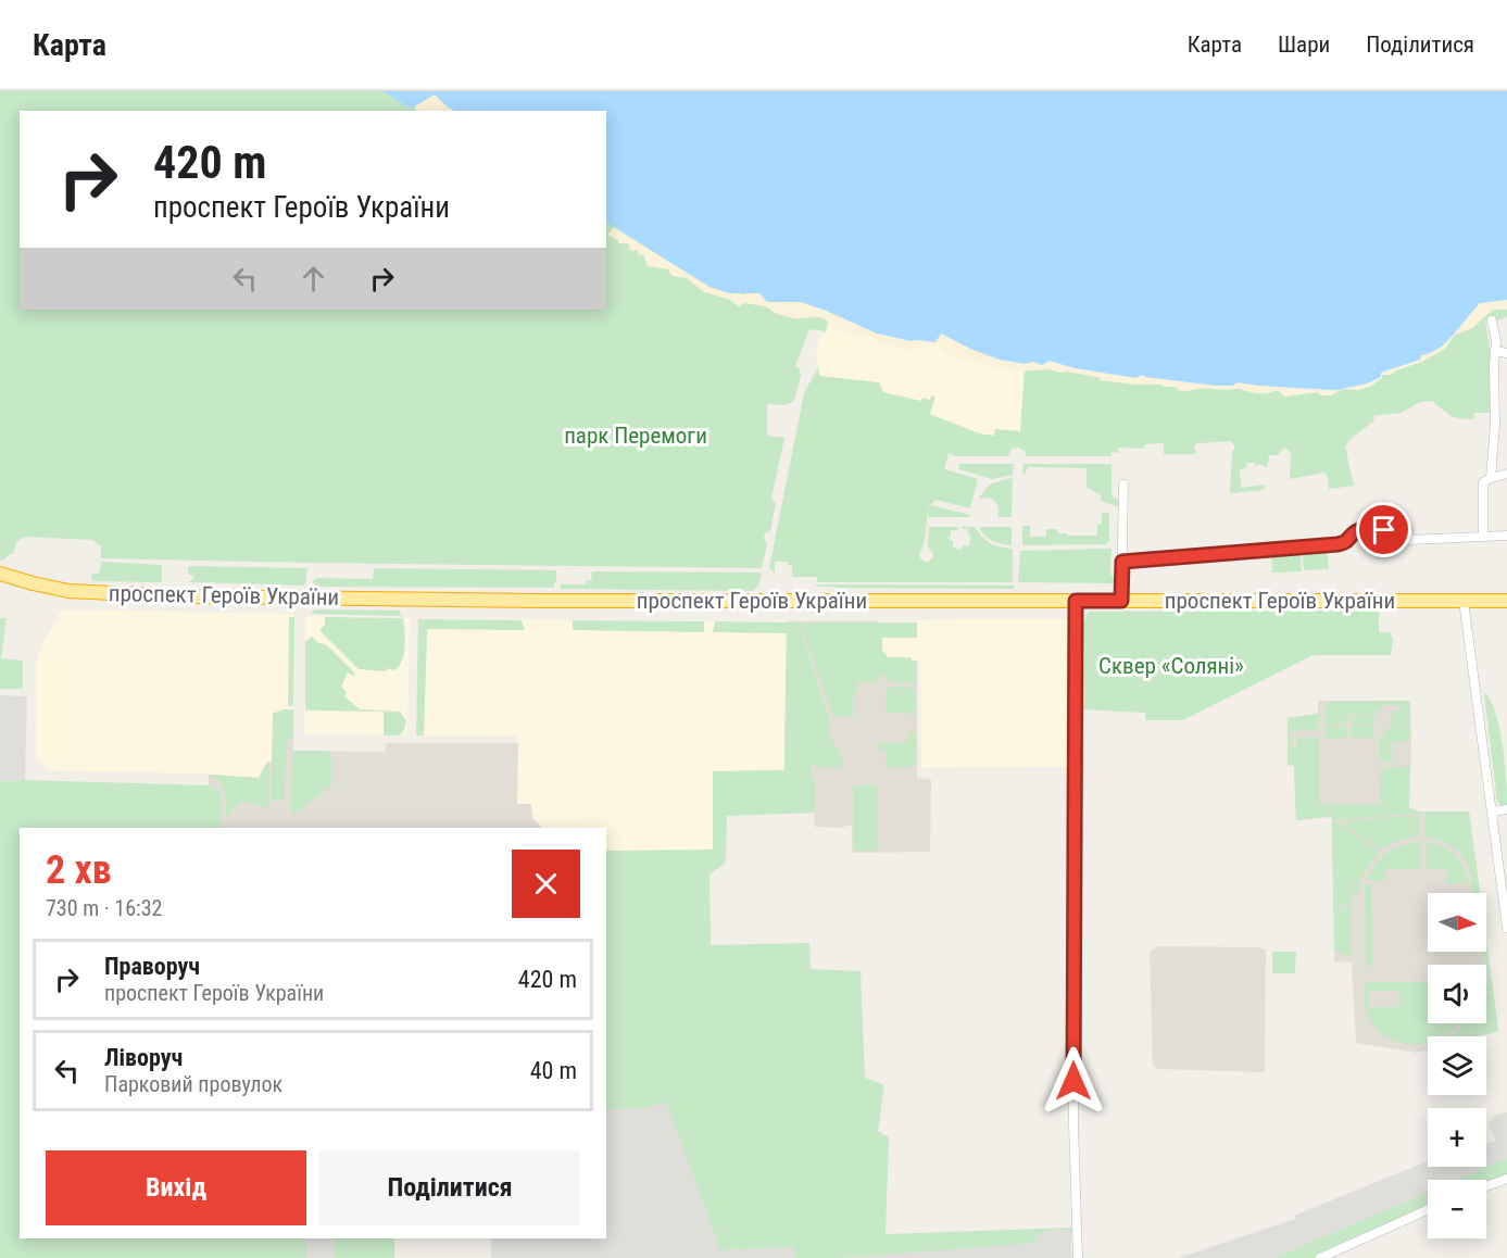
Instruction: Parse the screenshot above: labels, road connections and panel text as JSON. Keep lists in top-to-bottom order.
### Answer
{
  "streets": {
    "highway": ["проспект Героїв України"]
  },
  "parks": ["парк Перемоги", "Сквер «Соляні»"],
  "north": "right",
  "page": {
    "header": "Карта",
    "nav": ["Карта", "Шари", "Поділитися"],
    "turn": ["420 m", "проспект Героїв України"],
    "heading": ["2 хв", "730 m · 16:32"],
    "map_buttons": ["+", "−"],
    "list": [
      {
        "name": "Праворуч",
        "note": "проспект Героїв України",
        "value": "420 m"
      },
      {
        "name": "Ліворуч",
        "note": "Парковий провулок",
        "value": "40 m"
      }
    ],
    "buttons": ["Вихід", "Поділитися"]
  }
}
